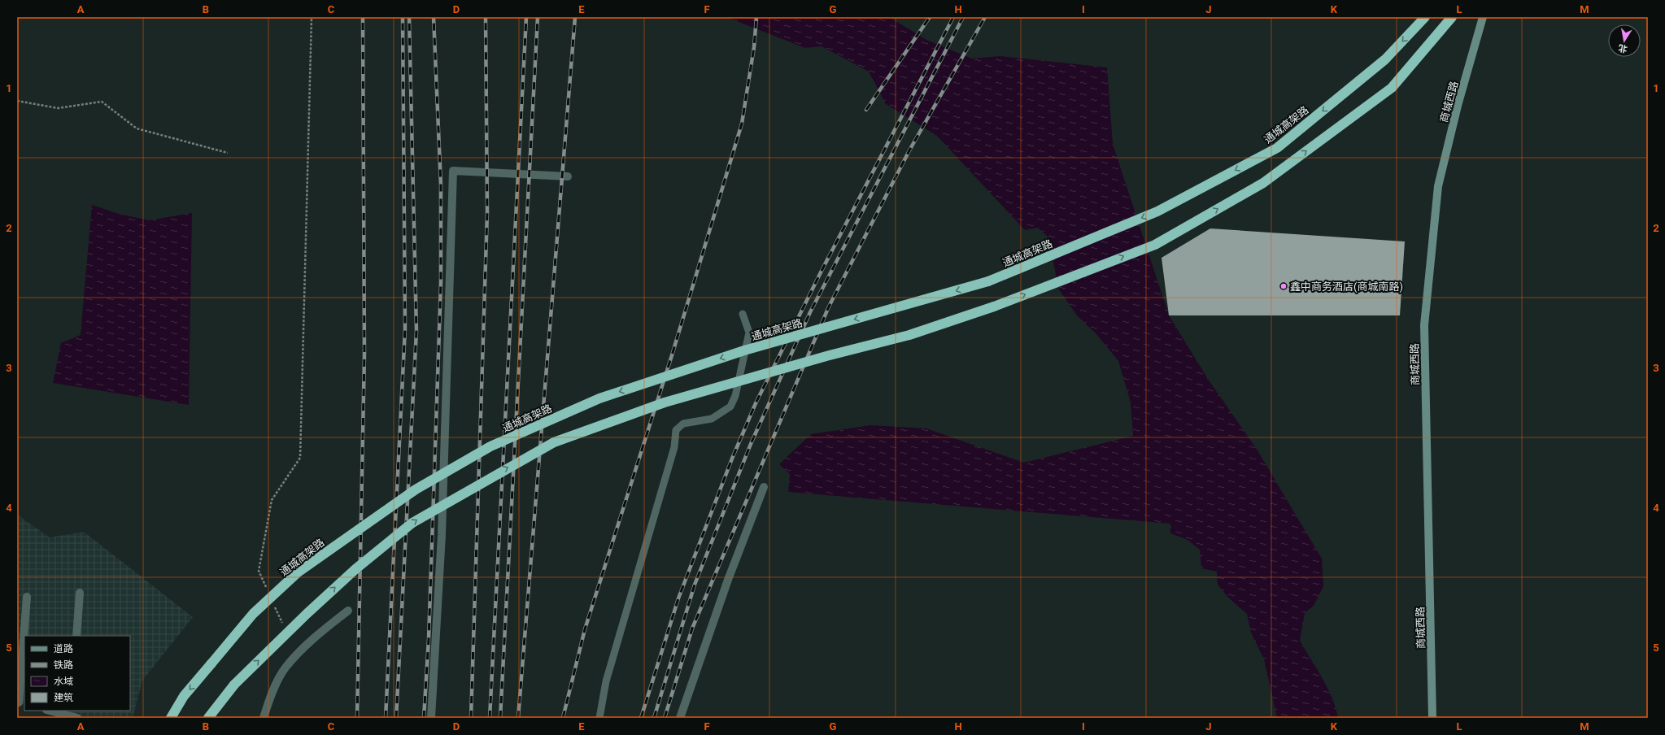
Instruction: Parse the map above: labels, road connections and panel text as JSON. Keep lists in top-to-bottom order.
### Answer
{
  "streets": {
    "highway": ["通城高架路"],
    "main road": ["商城西路"]
  },
  "places": ["鑫中商务酒店(商城南路)"],
  "legend": [
    "道路",
    "铁路",
    "水域",
    "建筑"
  ],
  "north": "bottom",
  "grid": {
    "columns": [
      "A",
      "B",
      "C",
      "D",
      "E",
      "F",
      "G",
      "H",
      "I",
      "J",
      "K",
      "L",
      "M"
    ],
    "rows": [
      "1",
      "2",
      "3",
      "4",
      "5"
    ]
  }
}
